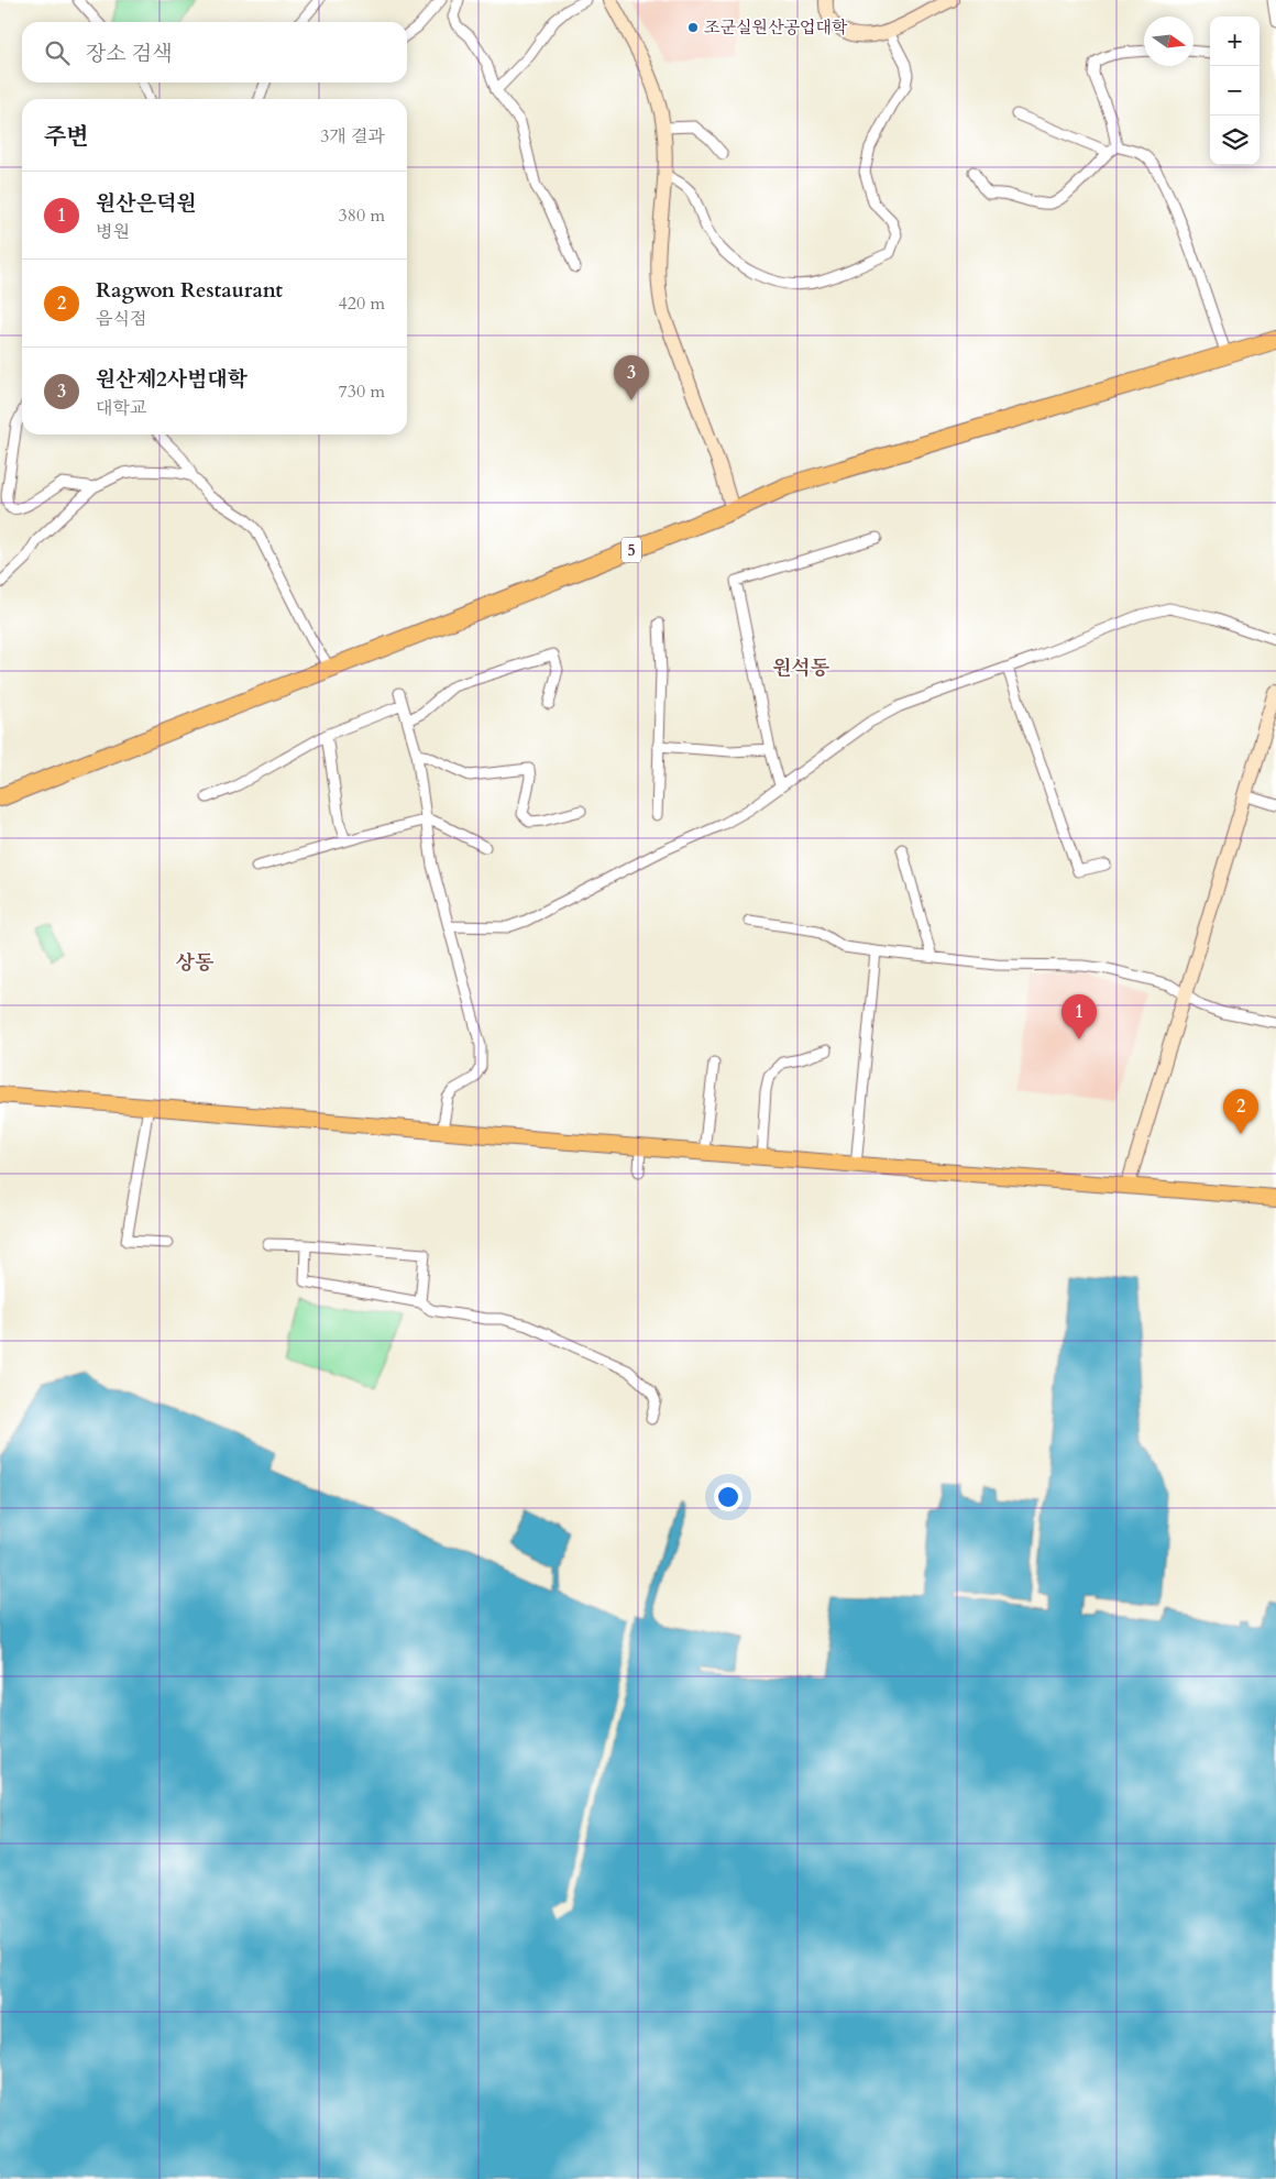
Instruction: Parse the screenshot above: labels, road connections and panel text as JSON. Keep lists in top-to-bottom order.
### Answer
{
  "streets": {
    "highway": ["5"]
  },
  "districts": ["원석동", "상동"],
  "places": ["조군실원산공업대학"],
  "north": "right",
  "page": {
    "map_buttons": ["+", "−"],
    "search": "장소 검색",
    "heading": ["주변", "3개 결과"],
    "list": [
      {
        "mark": "1",
        "name": "원산은덕원",
        "note": "병원",
        "value": "380 m"
      },
      {
        "mark": "2",
        "name": "Ragwon Restaurant",
        "note": "음식점",
        "value": "420 m"
      },
      {
        "mark": "3",
        "name": "원산제2사범대학",
        "note": "대학교",
        "value": "730 m"
      }
    ],
    "pins": ["3", "1", "2"]
  }
}
